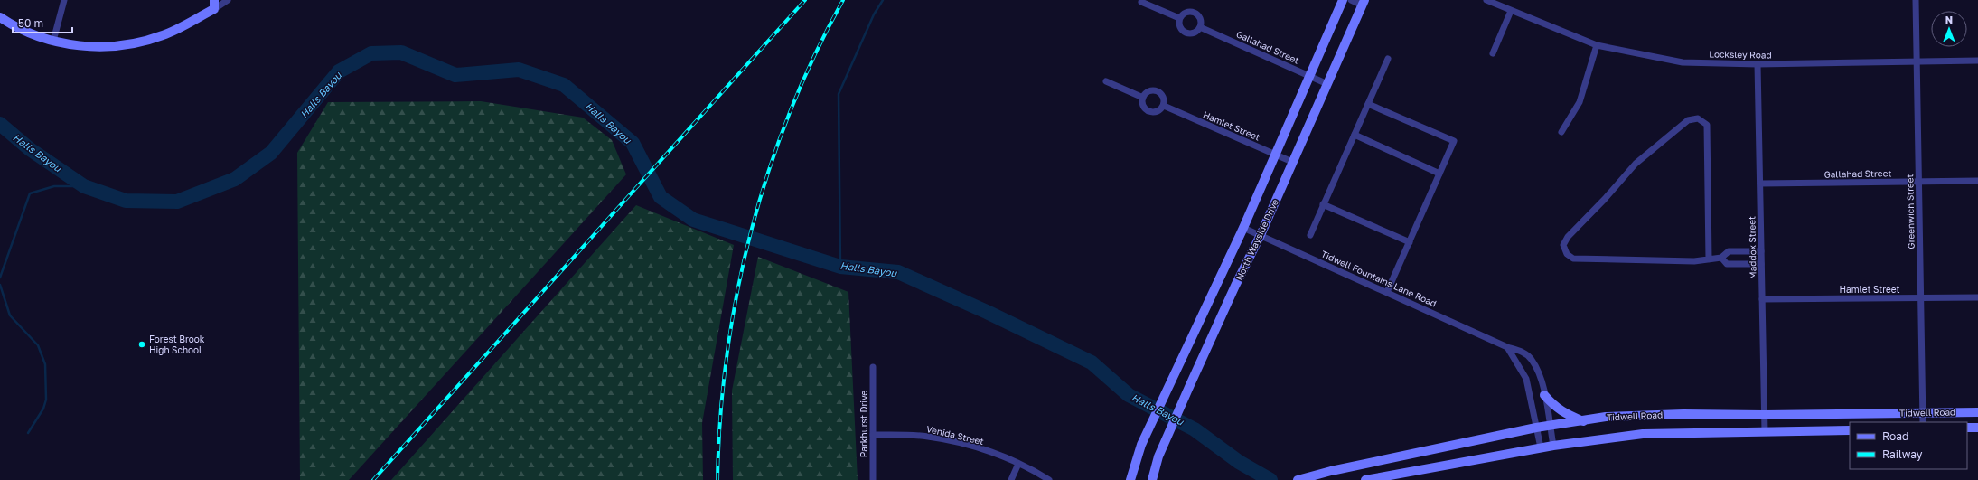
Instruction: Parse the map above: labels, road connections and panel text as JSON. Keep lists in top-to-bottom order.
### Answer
{
  "streets": {
    "main road": ["North Wayside Drive", "Tidwell Road"],
    "street": [
      "Gallahad Street",
      "Locksley Road",
      "Hamlet Street",
      "Greenwich Street",
      "Maddox Street",
      "Tidwell Fountains Lane Road",
      "Parkhurst Drive",
      "Venida Street"
    ]
  },
  "crossings": [
    ["Gallahad Street", "Greenwich Street"],
    ["Gallahad Street", "North Wayside Drive"],
    ["Gallahad Street", "Maddox Street"],
    ["Locksley Road", "Greenwich Street"],
    ["Locksley Road", "Maddox Street"],
    ["Hamlet Street", "Greenwich Street"],
    ["Hamlet Street", "North Wayside Drive"],
    ["Hamlet Street", "Maddox Street"],
    ["Greenwich Street", "Tidwell Road"],
    ["North Wayside Drive", "Tidwell Fountains Lane Road"],
    ["Maddox Street", "Tidwell Road"],
    ["Tidwell Fountains Lane Road", "Tidwell Road"],
    ["Parkhurst Drive", "Venida Street"]
  ],
  "water": ["Halls Bayou"],
  "places": ["Forest Brook High School"],
  "legend": ["Road", "Railway"],
  "scale_bar": "50 m",
  "north": "top"
}
